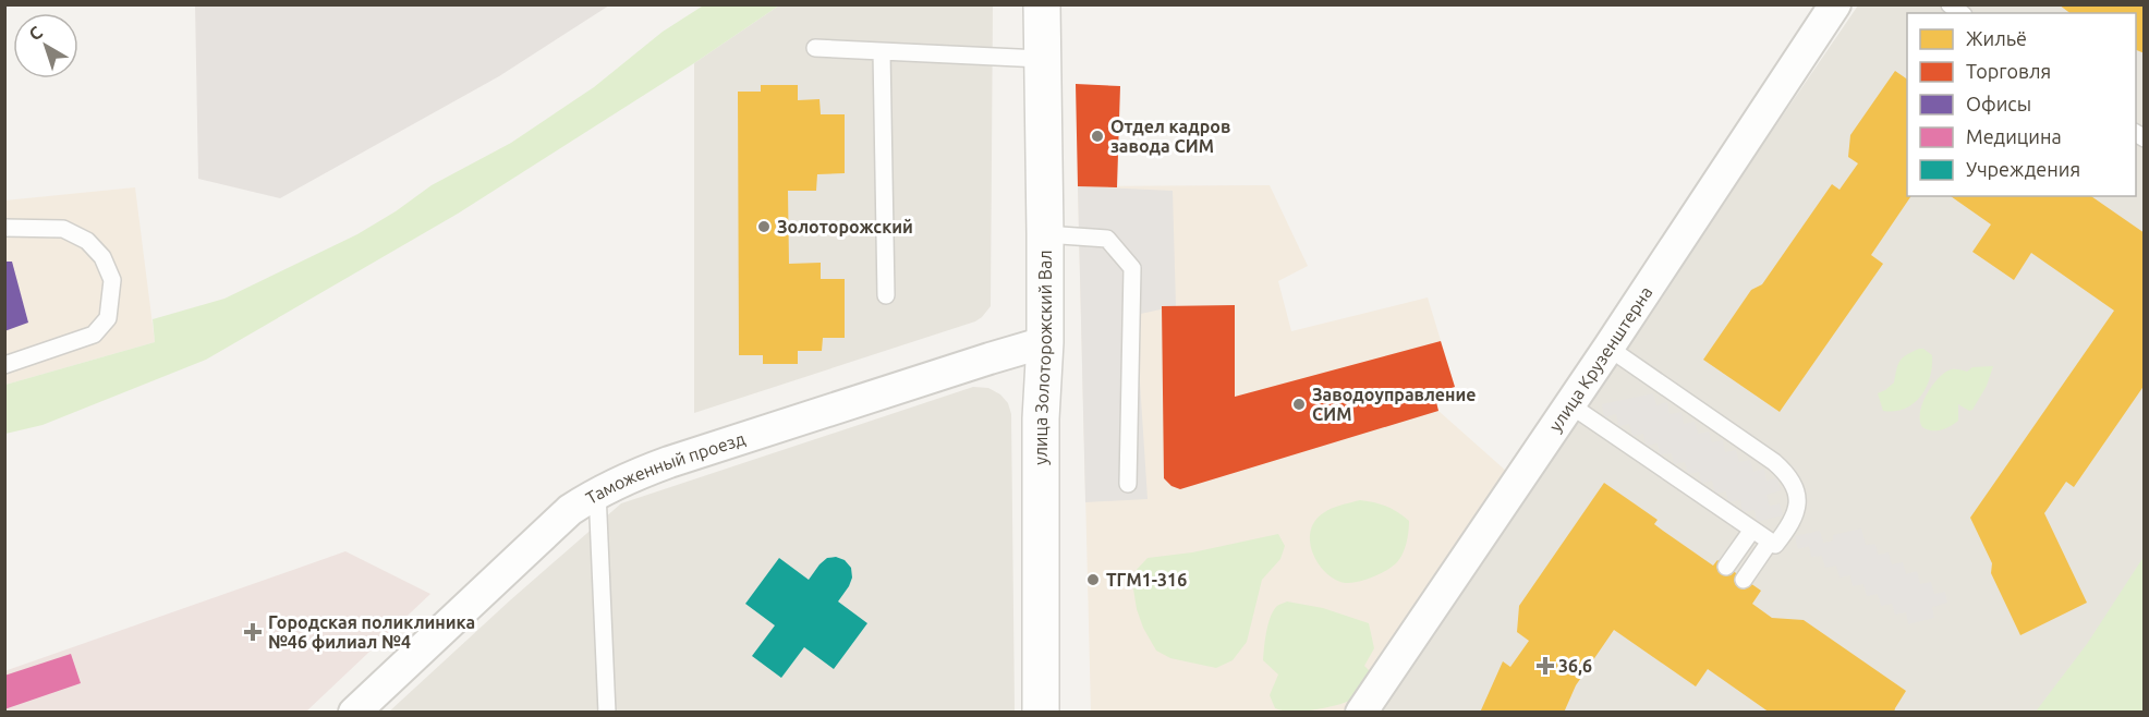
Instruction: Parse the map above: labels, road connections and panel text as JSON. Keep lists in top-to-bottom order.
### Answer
{
  "streets": {
    "street": ["улица Золоторожский Вал", "улица Крузенштерна", "Таможенный проезд"]
  },
  "crossings": [
    ["улица Золоторожский Вал", "Таможенный проезд"]
  ],
  "places": {
    "other": [
      "Отдел кадров завода СИМ",
      "Золоторожский",
      "Заводоуправление СИМ",
      "ТГМ1-316"
    ],
    "health": ["Городская поликлиника №46 филиал №4", "36,6"]
  },
  "legend": [
    "Жильё",
    "Торговля",
    "Офисы",
    "Медицина",
    "Учреждения"
  ],
  "north": "top left"
}
